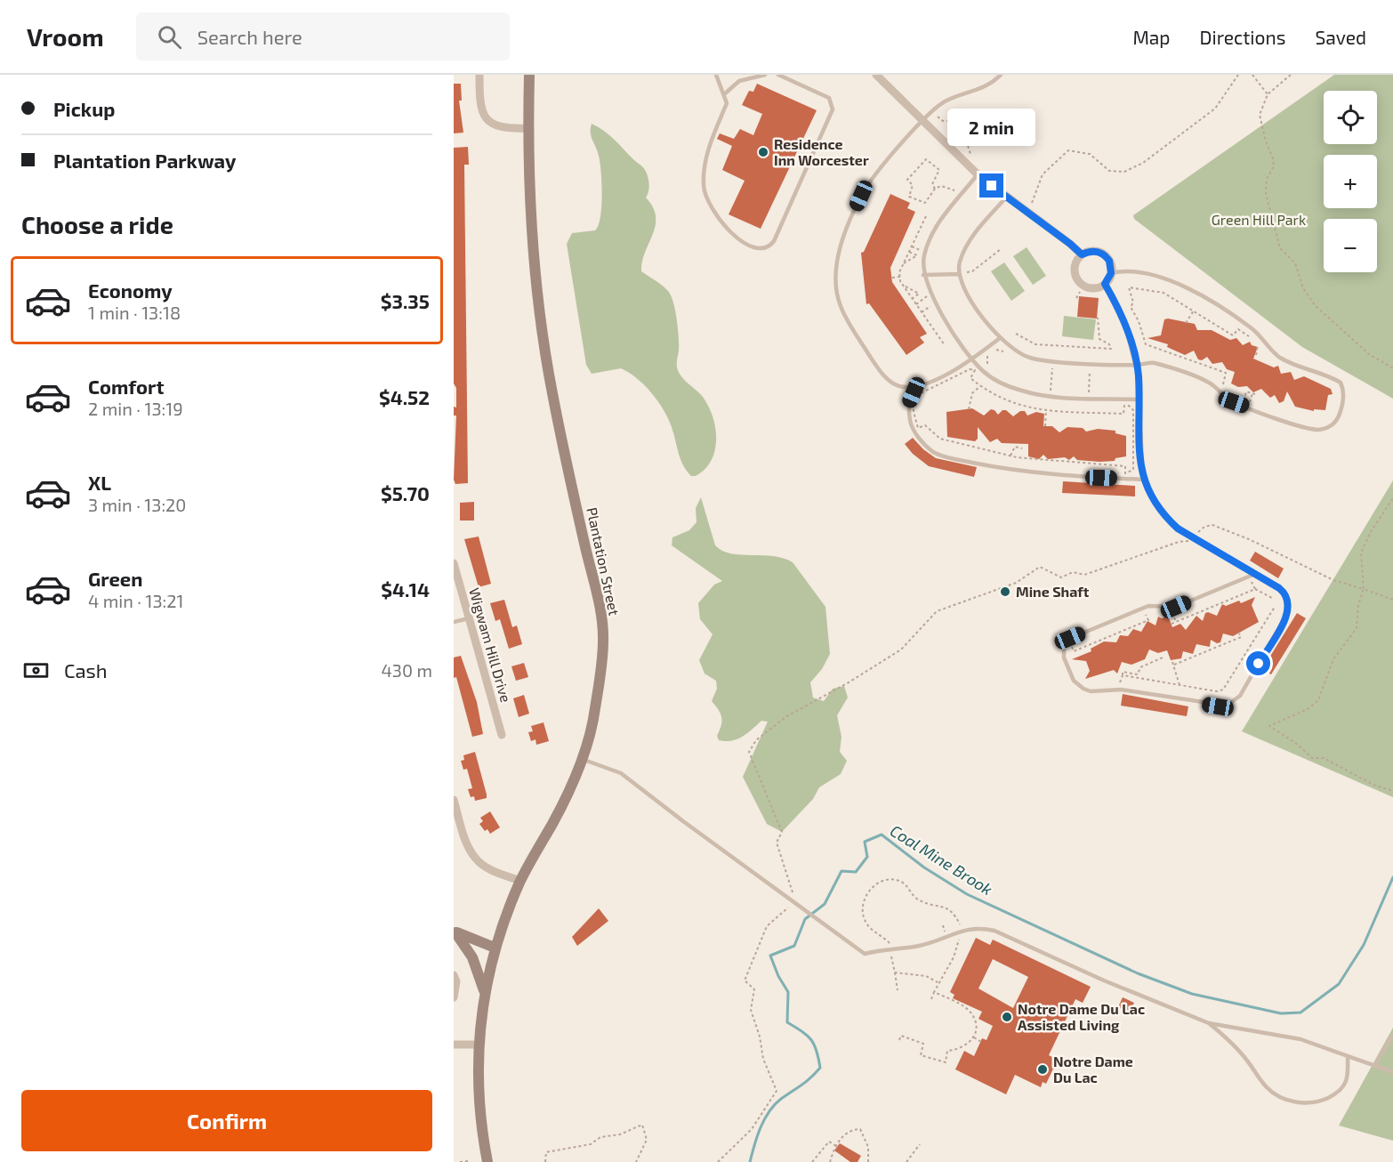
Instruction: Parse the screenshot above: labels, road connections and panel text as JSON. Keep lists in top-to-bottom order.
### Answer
{
  "streets": {
    "main road": ["Plantation Street"],
    "street": ["Wigwam Hill Drive"]
  },
  "water": ["Coal Mine Brook"],
  "parks": ["Green Hill Park"],
  "places": [
    "Residence Inn Worcester",
    "Mine Shaft",
    "Notre Dame Du Lac Assisted Living",
    "Notre Dame Du Lac"
  ],
  "page": {
    "header": "Vroom",
    "search": "Search here",
    "nav": ["Map", "Directions", "Saved"],
    "banner": ["Pickup", "Plantation Parkway"],
    "map_buttons": ["+", "−"],
    "bubble": "2 min",
    "heading": "Choose a ride",
    "list": [
      {
        "name": "Economy",
        "note": "1 min · 13:18",
        "value": "$3.35"
      },
      {
        "name": "Comfort",
        "note": "2 min · 13:19",
        "value": "$4.52"
      },
      {
        "name": "XL",
        "note": "3 min · 13:20",
        "value": "$5.70"
      },
      {
        "name": "Green",
        "note": "4 min · 13:21",
        "value": "$4.14"
      }
    ],
    "pay": ["Cash", "430 m"],
    "buttons": "Confirm"
  }
}
